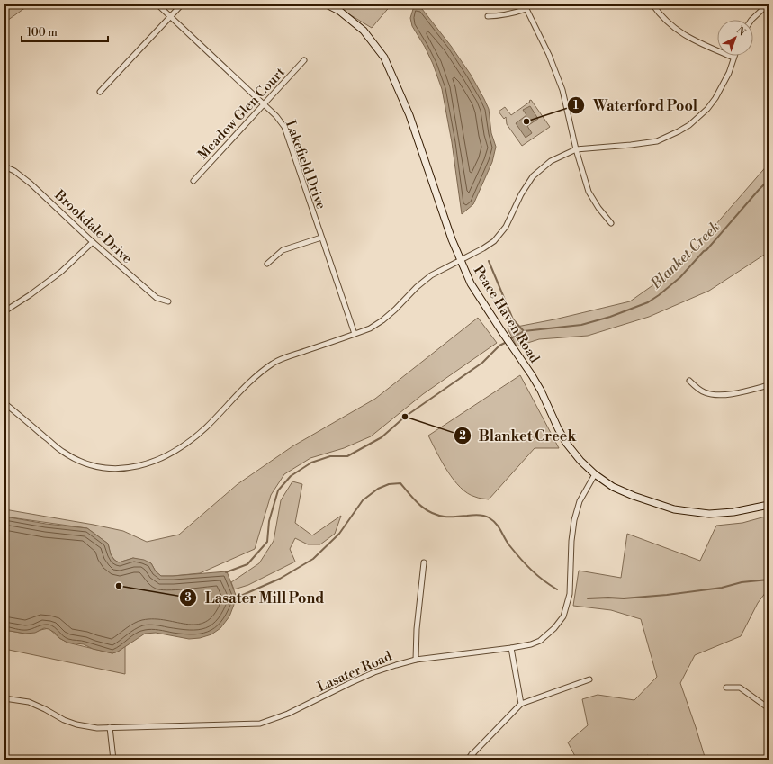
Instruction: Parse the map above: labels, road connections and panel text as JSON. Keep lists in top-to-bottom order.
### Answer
{
  "streets": {
    "main road": ["Peace Haven Road"],
    "street": [
      "Meadow Glen Court",
      "Lakefield Drive",
      "Brookdale Drive",
      "Lasater Road"
    ]
  },
  "crossings": [
    ["Meadow Glen Court", "Lakefield Drive"],
    ["Peace Haven Road", "Lasater Road"]
  ],
  "water": ["Blanket Creek"],
  "places": ["Waterford Pool", "Blanket Creek", "Lasater Mill Pond"],
  "scale_bar": "100 m",
  "north": "top right"
}
